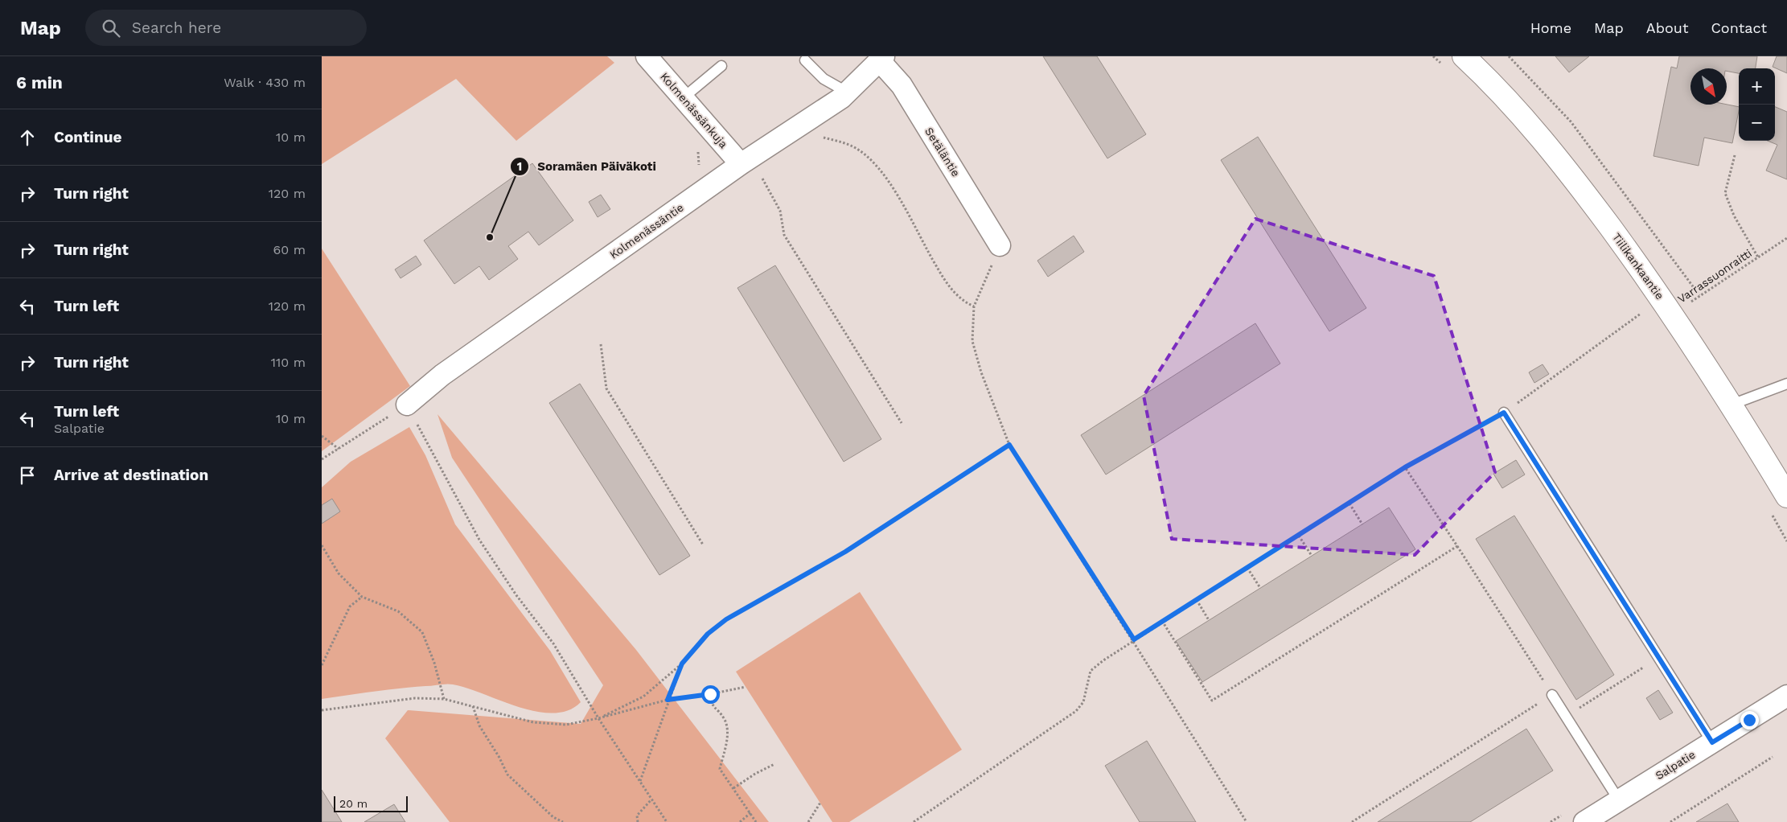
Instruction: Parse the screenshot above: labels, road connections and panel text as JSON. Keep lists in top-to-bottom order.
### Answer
{
  "streets": {
    "street": [
      "Kolmenässänkuja",
      "Setäläntie",
      "Kolmenässäntie",
      "Tiilikankaantie",
      "Salpatie"
    ],
    "path": ["Varrassuonraitti"]
  },
  "crossings": [
    ["Kolmenässänkuja", "Kolmenässäntie"],
    ["Setäläntie", "Kolmenässäntie"],
    ["Tiilikankaantie", "Varrassuonraitti"]
  ],
  "places": ["Soramäen Päiväkoti"],
  "scale_bar": "20 m",
  "north": "bottom right",
  "page": {
    "header": "Map",
    "search": "Search here",
    "nav": [
      "Home",
      "Map",
      "About",
      "Contact"
    ],
    "heading": ["6 min", "Walk · 430 m"],
    "map_buttons": ["+", "−"],
    "list": [
      ["Continue", "10 m"],
      ["Turn right", "120 m"],
      ["Turn right", "60 m"],
      ["Turn left", "120 m"],
      ["Turn right", "110 m"],
      ["Turn left", "Salpatie", "10 m"],
      "Arrive at destination"
    ],
    "scale": "20 m"
  }
}
